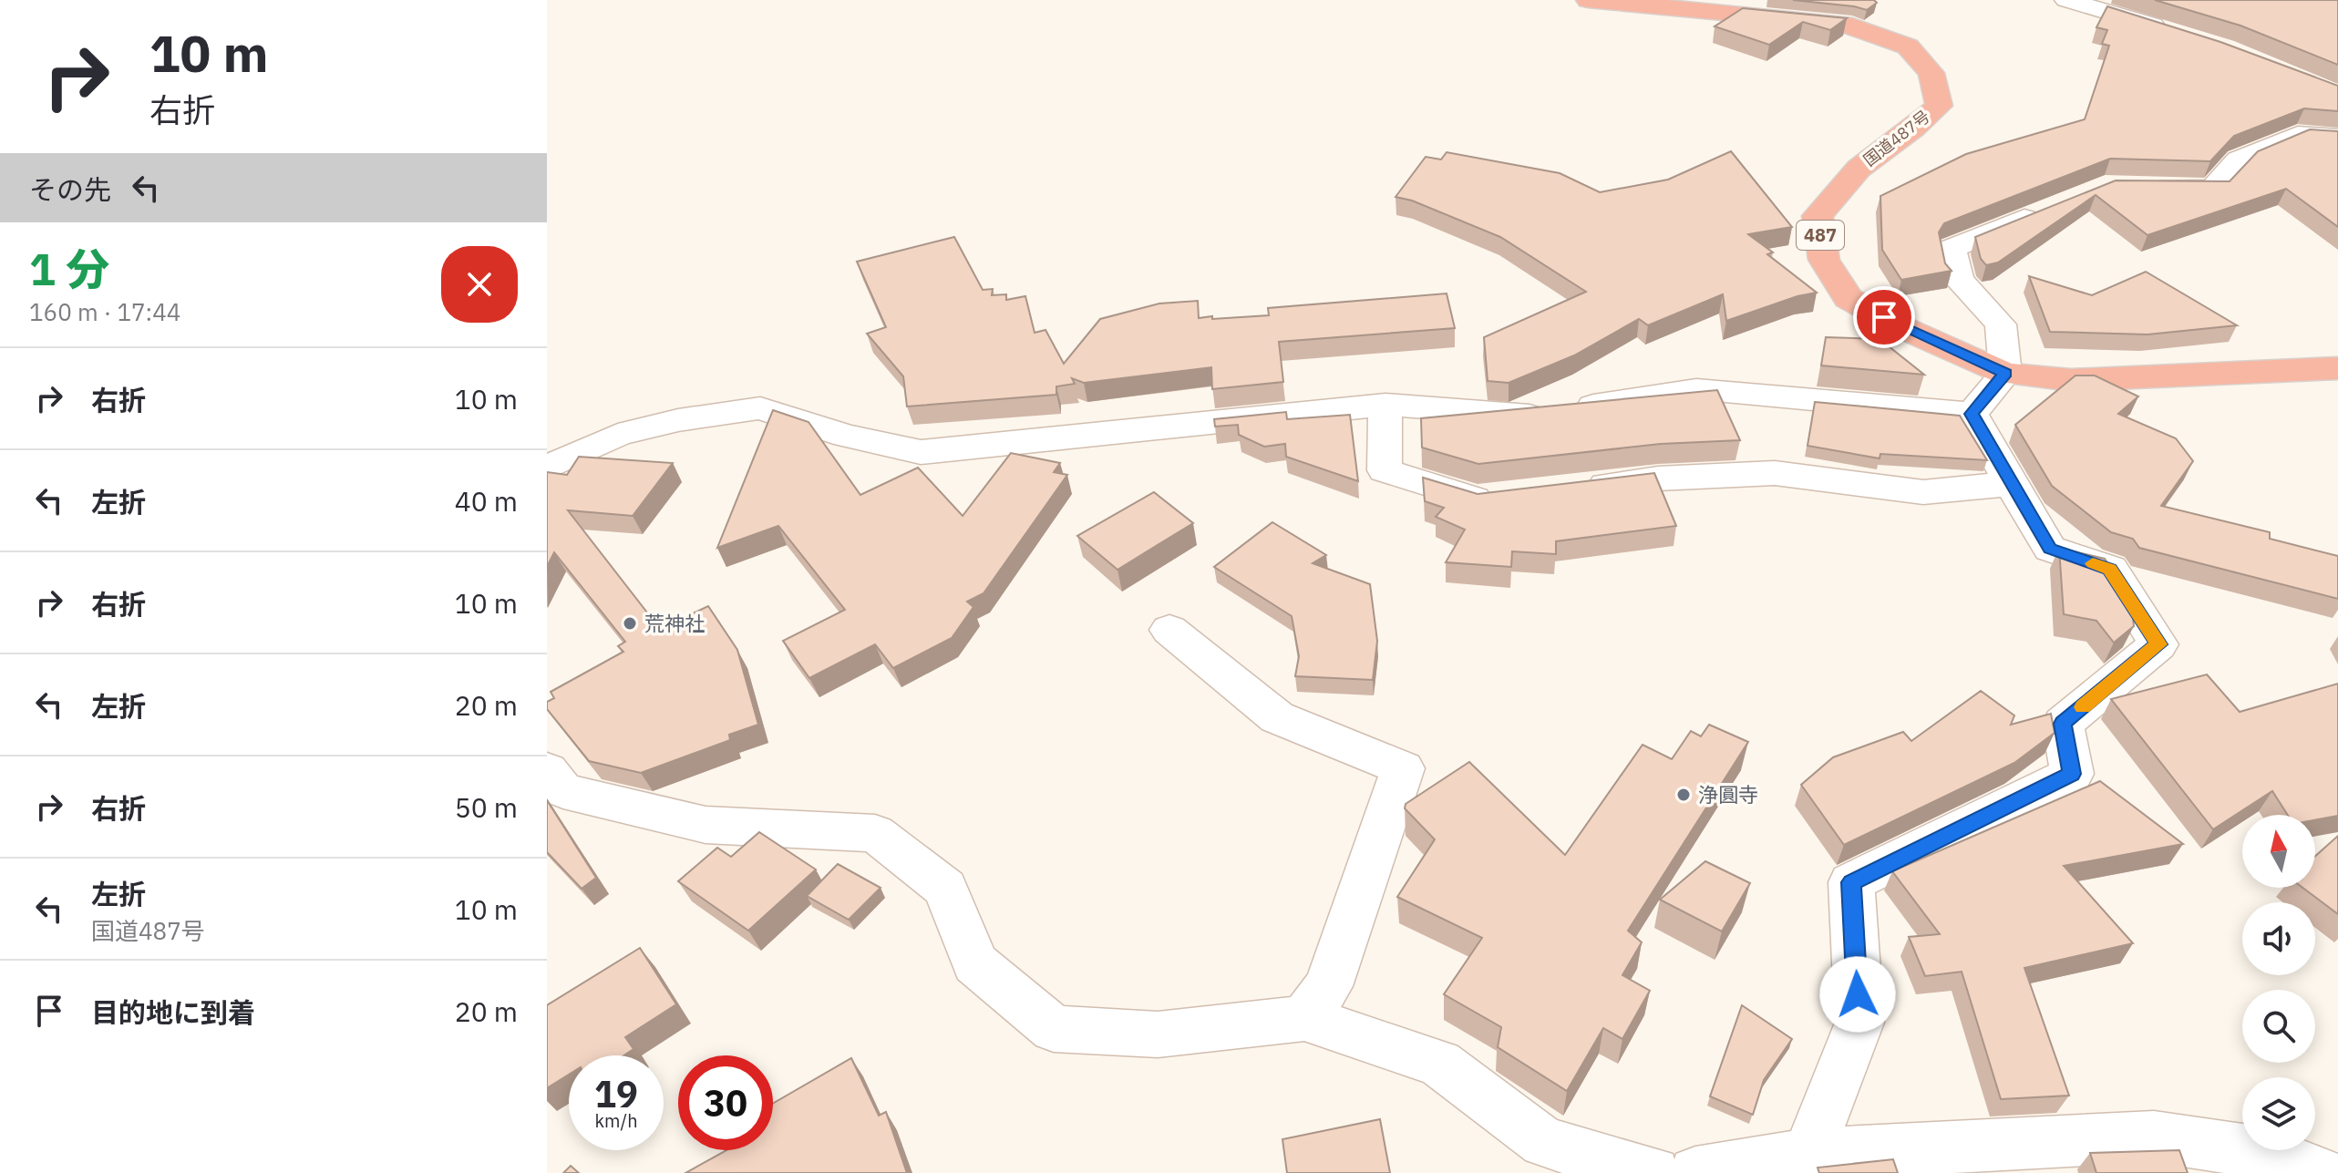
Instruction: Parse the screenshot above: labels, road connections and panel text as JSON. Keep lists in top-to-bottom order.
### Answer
{
  "streets": {
    "highway": ["国道487号", "487"]
  },
  "places": ["荒神社", "浄圓寺"],
  "north": "top",
  "page": {
    "turn": ["10 m", "右折"],
    "then": "その先",
    "heading": ["1 分", "160 m · 17:44"],
    "list": [
      {
        "name": "右折",
        "value": "10 m"
      },
      {
        "name": "左折",
        "value": "40 m"
      },
      {
        "name": "右折",
        "value": "10 m"
      },
      {
        "name": "左折",
        "value": "20 m"
      },
      {
        "name": "右折",
        "value": "50 m"
      },
      {
        "name": "左折",
        "note": "国道487号",
        "value": "10 m"
      },
      {
        "name": "目的地に到着",
        "value": "20 m"
      }
    ],
    "speed": "19 km/h",
    "limit": "30"
  }
}
